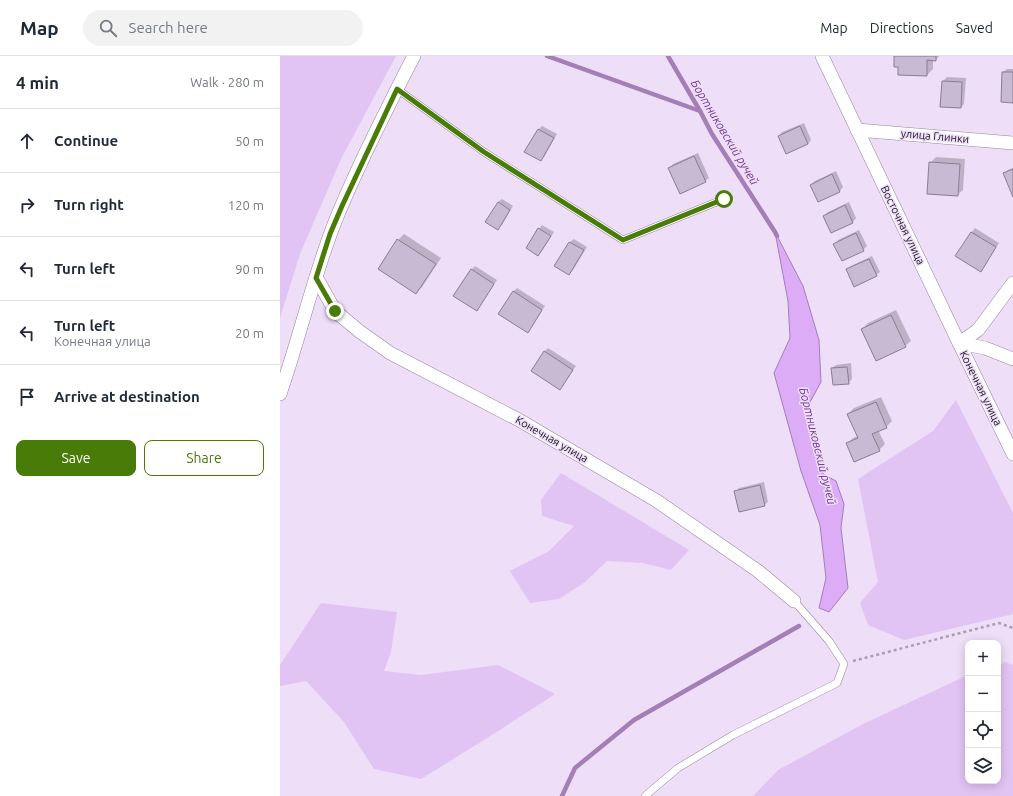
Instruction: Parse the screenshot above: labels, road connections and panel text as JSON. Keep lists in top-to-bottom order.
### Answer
{
  "streets": {
    "street": ["улица Глинки", "Восточная улица", "Конечная улица"]
  },
  "crossings": [
    ["улица Глинки", "Восточная улица"],
    ["Восточная улица", "Конечная улица"]
  ],
  "water": ["Бортниковский ручей"],
  "page": {
    "header": "Map",
    "search": "Search here",
    "nav": ["Map", "Directions", "Saved"],
    "heading": ["4 min", "Walk · 280 m"],
    "list": [
      ["Continue", "50 m"],
      ["Turn right", "120 m"],
      ["Turn left", "90 m"],
      ["Turn left", "Конечная улица", "20 m"],
      "Arrive at destination"
    ],
    "buttons": ["Save", "Share"],
    "map_buttons": ["+", "−"]
  }
}
